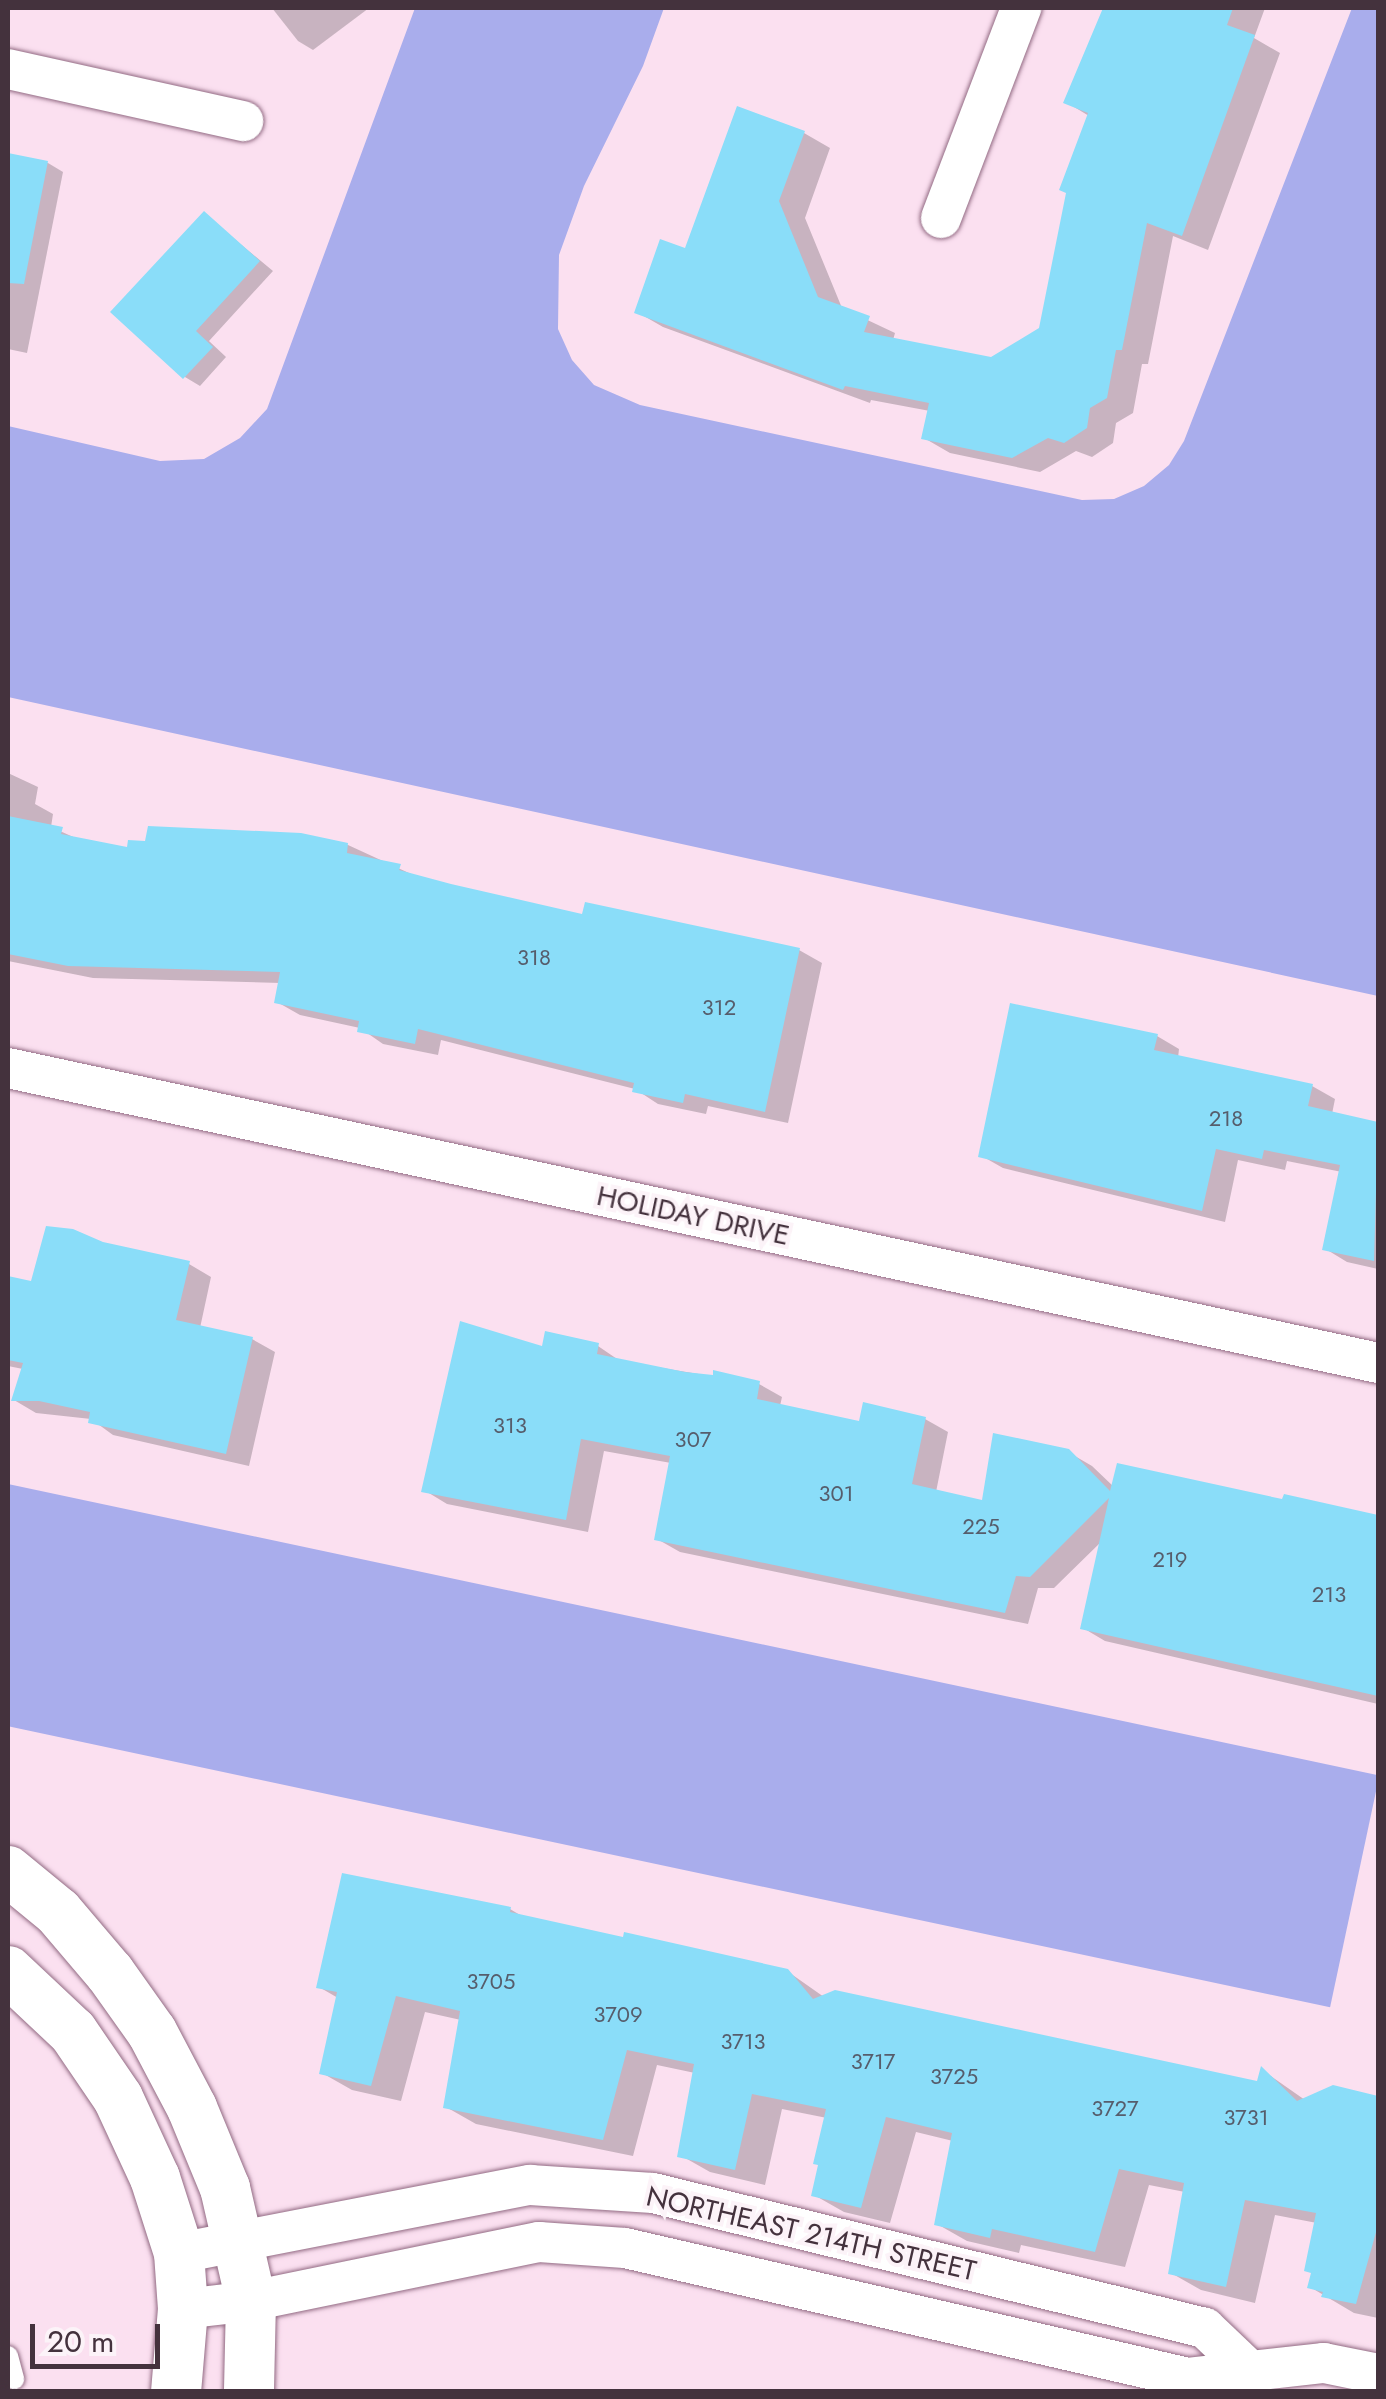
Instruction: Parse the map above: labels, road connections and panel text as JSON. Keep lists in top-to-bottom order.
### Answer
{
  "streets": {
    "street": ["HOLIDAY DRIVE", "NORTHEAST 214TH STREET"]
  },
  "house_numbers": [
    "318",
    "312",
    "218",
    "313",
    "307",
    "301",
    "225",
    "219",
    "213",
    "3705",
    "3709",
    "3713",
    "3717",
    "3725",
    "3727",
    "3731"
  ],
  "scale_bar": "20 m"
}
